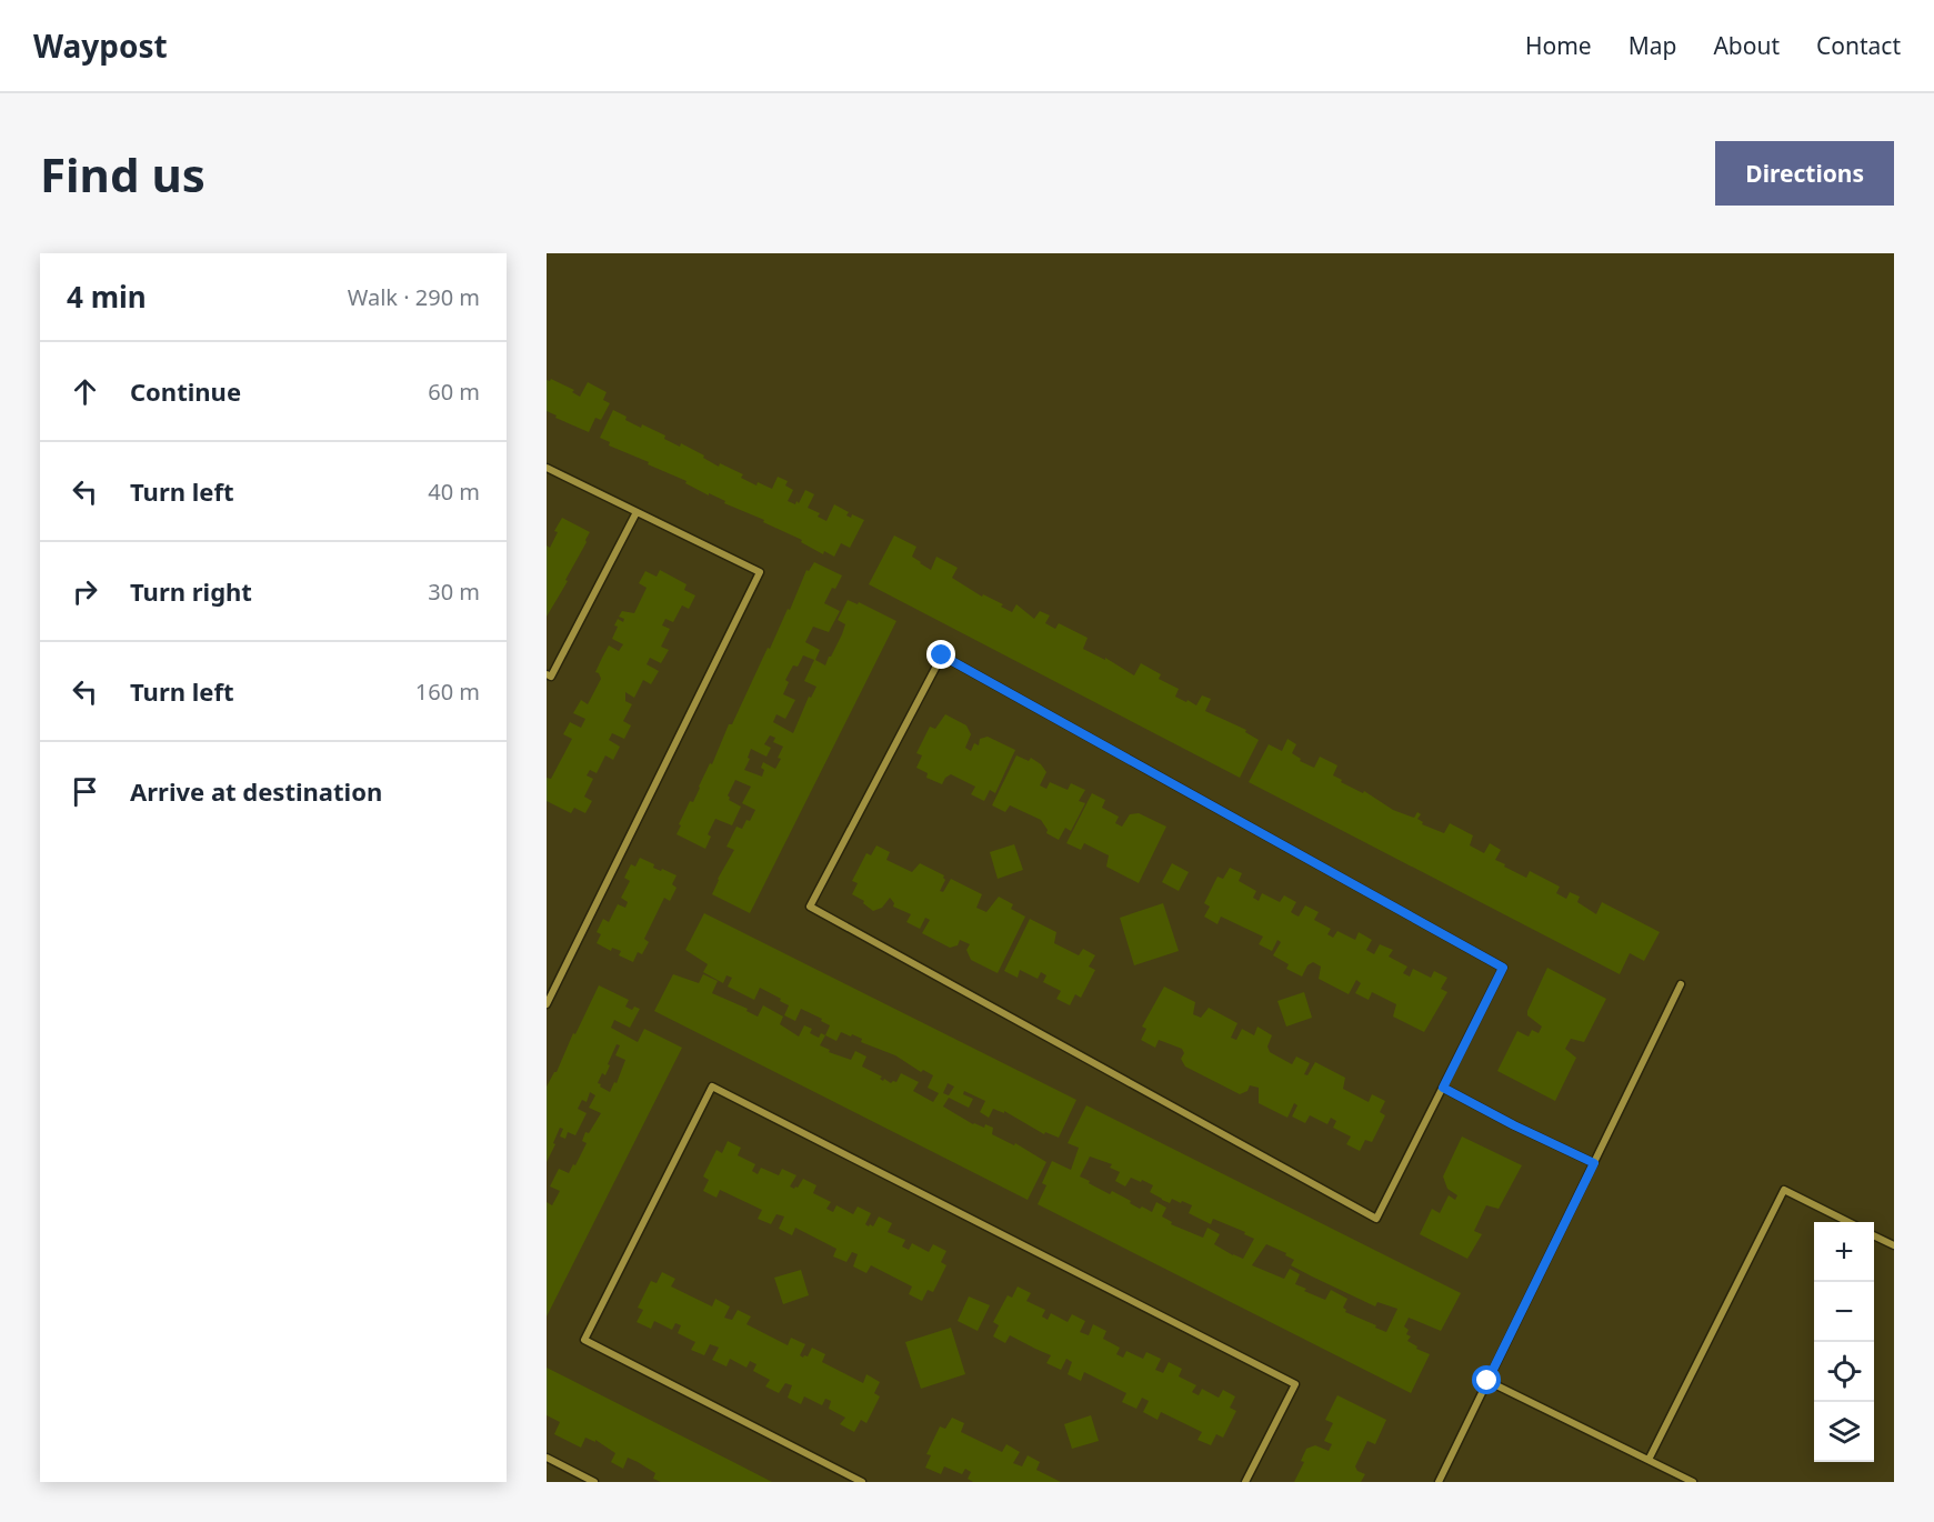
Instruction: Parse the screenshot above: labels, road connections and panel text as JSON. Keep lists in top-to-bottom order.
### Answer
{
  "page": {
    "header": "Waypost",
    "nav": [
      "Home",
      "Map",
      "About",
      "Contact"
    ],
    "buttons": "Directions",
    "title": "Find us",
    "heading": ["4 min", "Walk · 290 m"],
    "list": [
      ["Continue", "60 m"],
      ["Turn left", "40 m"],
      ["Turn right", "30 m"],
      ["Turn left", "160 m"],
      "Arrive at destination"
    ],
    "map_buttons": ["+", "−"]
  }
}
